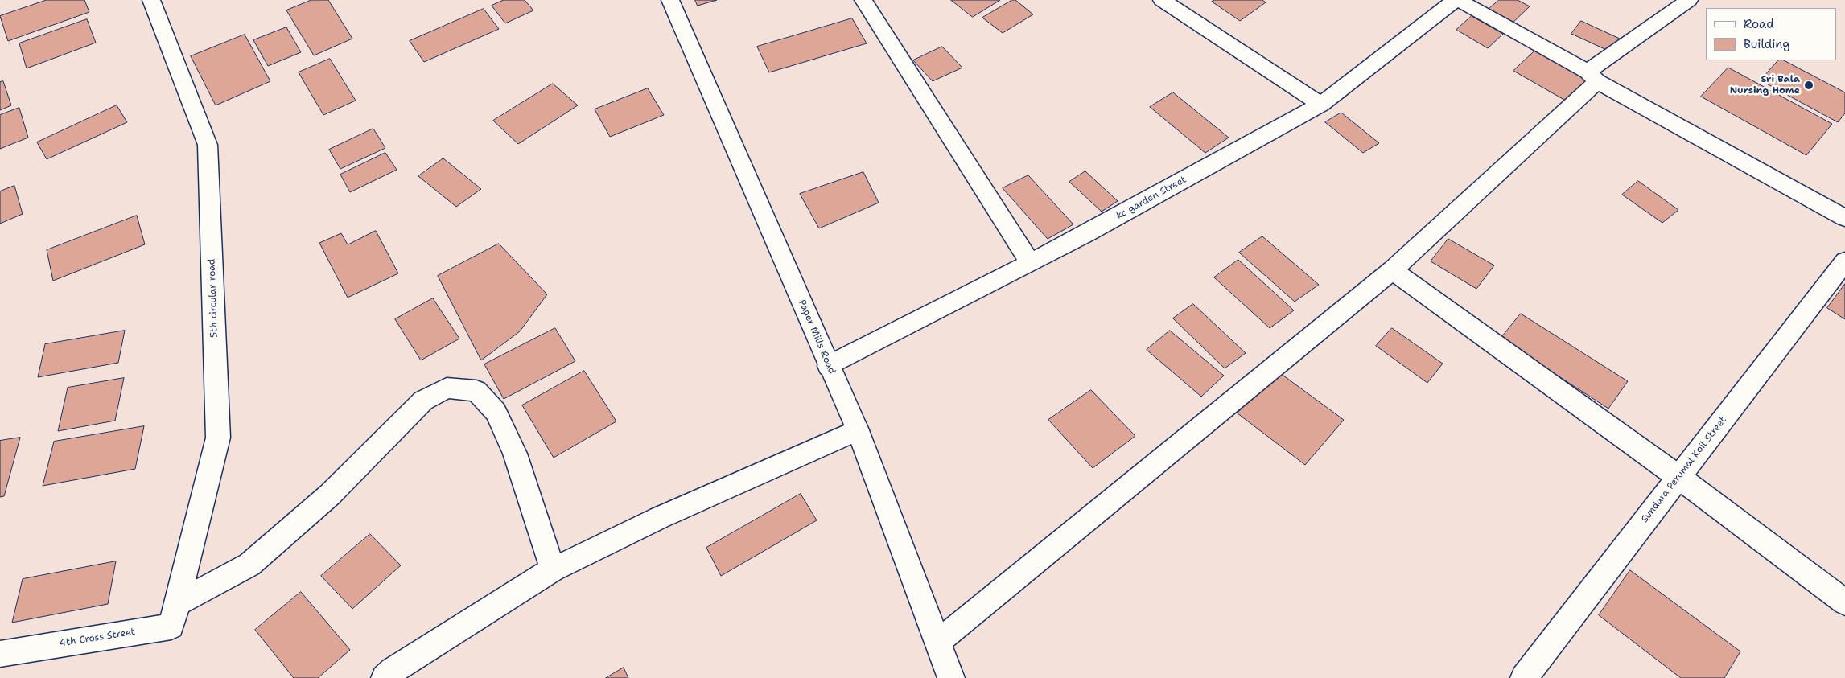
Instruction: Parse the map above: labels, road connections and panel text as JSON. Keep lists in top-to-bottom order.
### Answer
{
  "streets": {
    "street": [
      "kc garden Street",
      "5th circular road",
      "Paper Mills Road",
      "Sundara Perumal Koil Street",
      "4th Cross Street"
    ]
  },
  "crossings": [
    ["kc garden Street", "Paper Mills Road"],
    ["5th circular road", "4th Cross Street"]
  ],
  "places": ["Sri Bala Nursing Home"],
  "legend": ["Road", "Building"]
}
